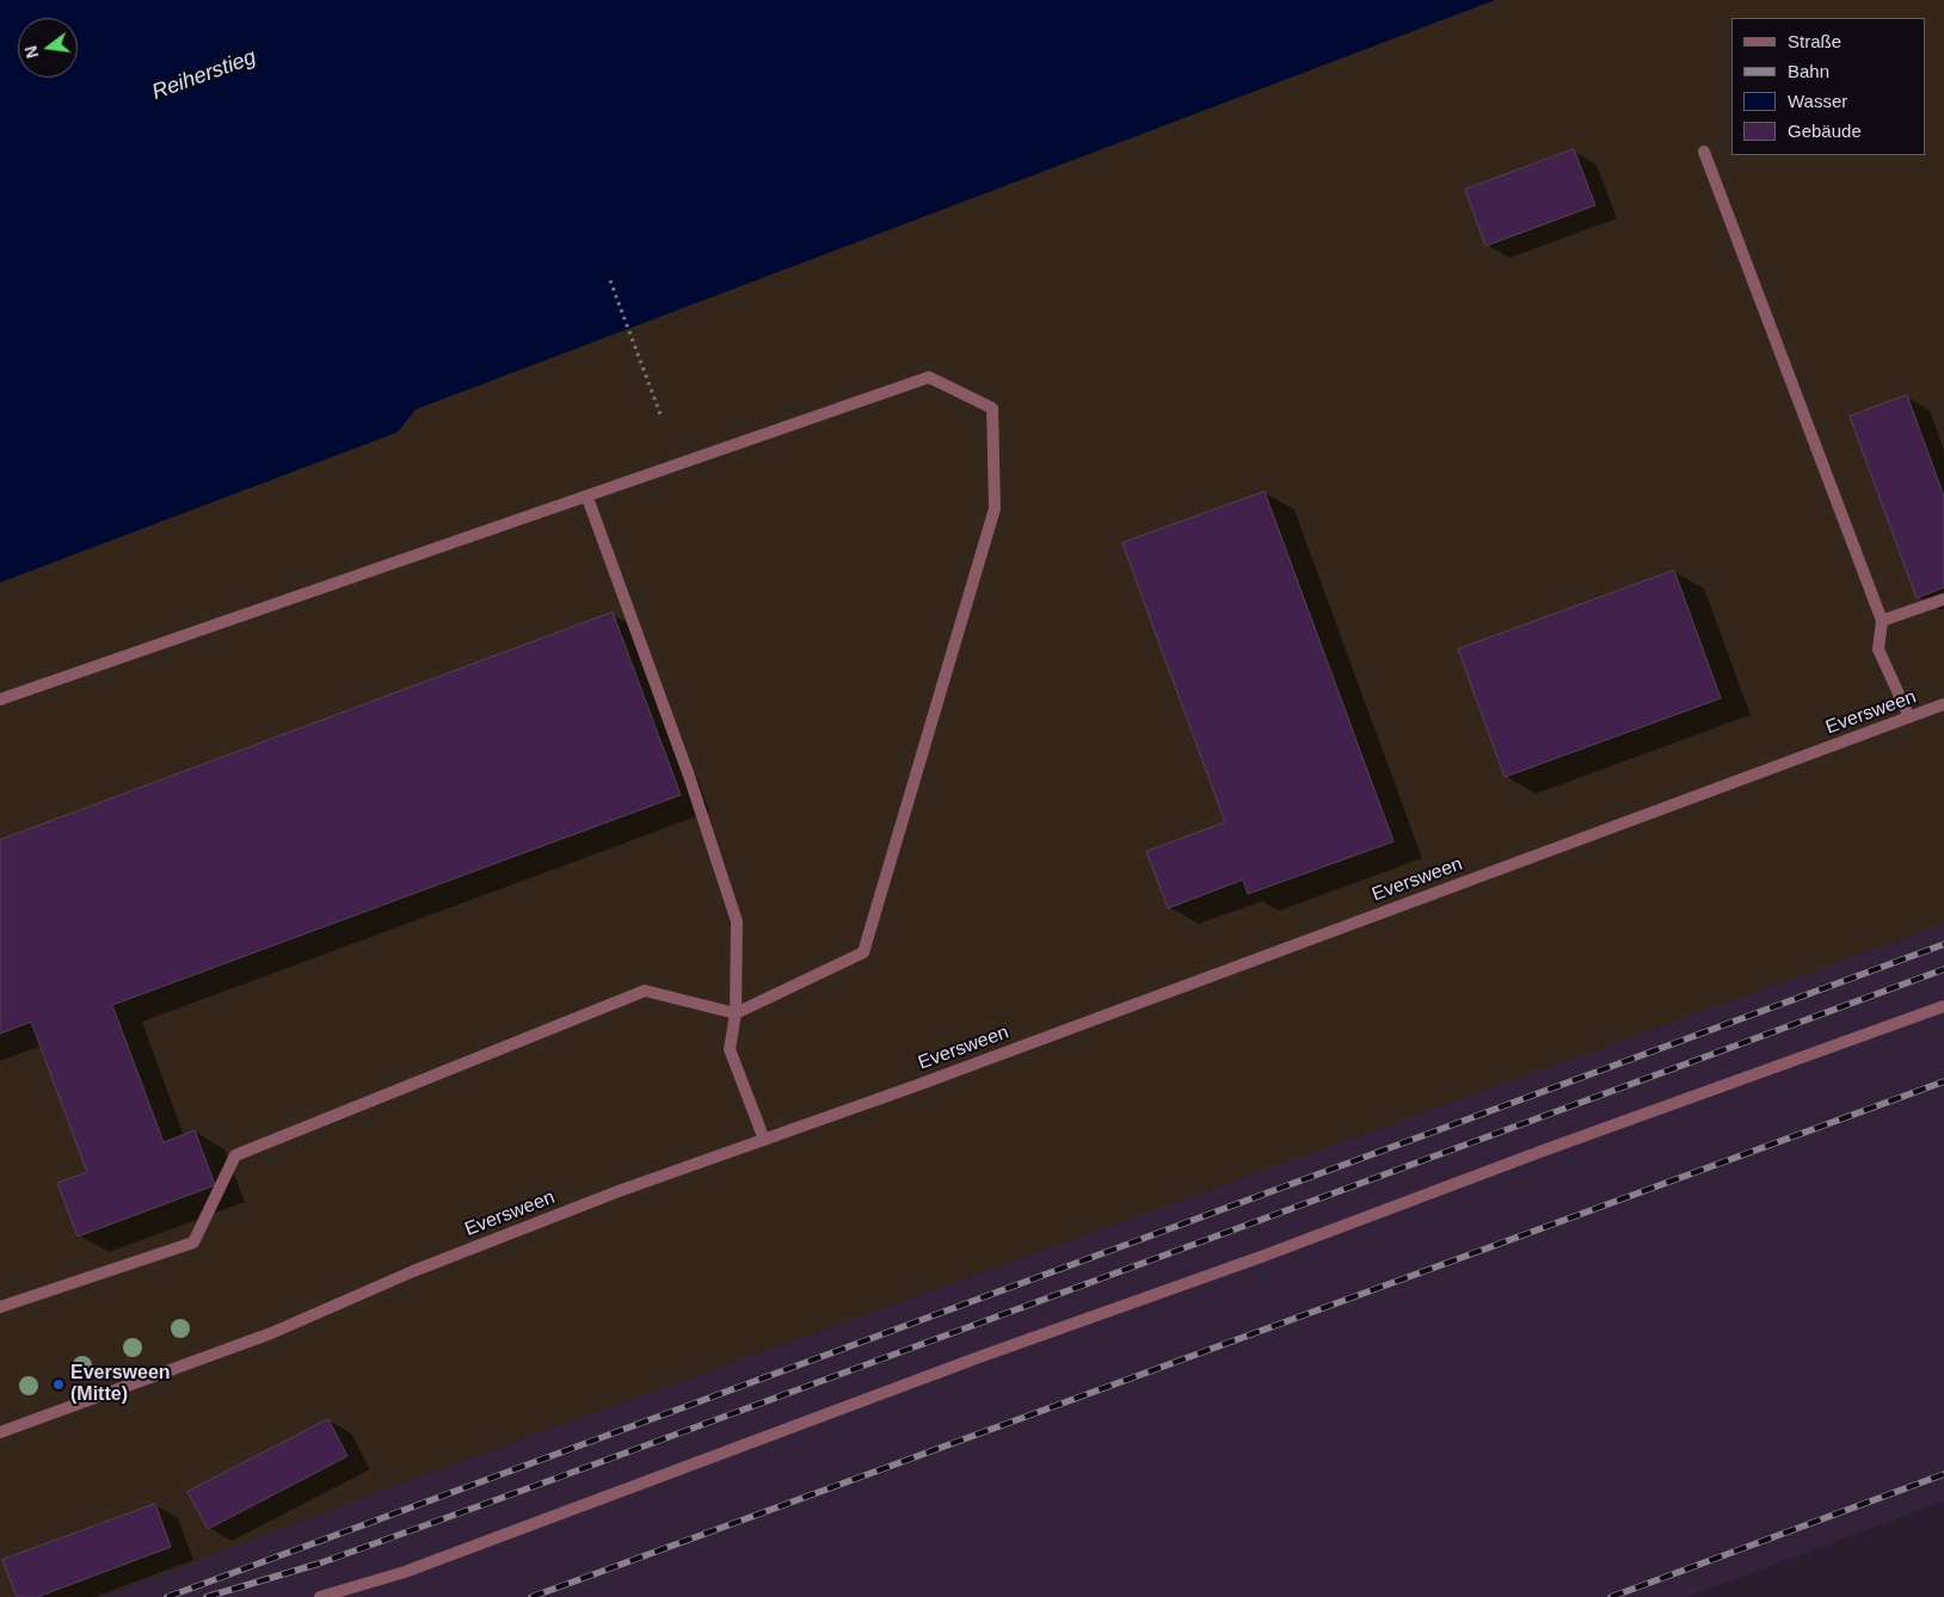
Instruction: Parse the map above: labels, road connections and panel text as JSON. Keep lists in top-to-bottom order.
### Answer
{
  "streets": {
    "street": ["Eversween"]
  },
  "water": ["Reiherstieg"],
  "places": ["Eversween (Mitte)"],
  "legend": [
    "Straße",
    "Bahn",
    "Wasser",
    "Gebäude"
  ],
  "north": "left"
}
